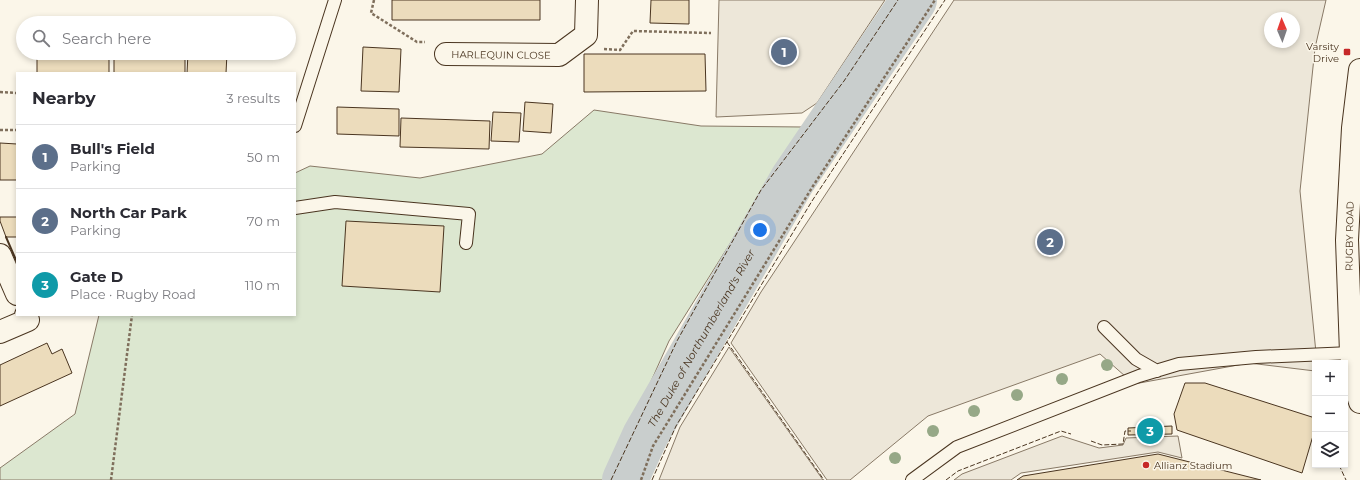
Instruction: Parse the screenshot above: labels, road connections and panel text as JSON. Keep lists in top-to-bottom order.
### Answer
{
  "streets": {
    "street": ["HARLEQUIN CLOSE", "RUGBY ROAD"]
  },
  "water": ["The Duke of Northumberland's River"],
  "places": {
    "transit": ["Varsity Drive"],
    "other": ["Allianz Stadium"]
  },
  "north": "top",
  "page": {
    "search": "Search here",
    "pins": ["1", "2", "3"],
    "heading": ["Nearby", "3 results"],
    "list": [
      {
        "mark": "1",
        "name": "Bull's Field",
        "note": "Parking",
        "value": "50 m"
      },
      {
        "mark": "2",
        "name": "North Car Park",
        "note": "Parking",
        "value": "70 m"
      },
      {
        "mark": "3",
        "name": "Gate D",
        "note": "Place · Rugby Road",
        "value": "110 m"
      }
    ],
    "map_buttons": ["+", "−"]
  }
}
